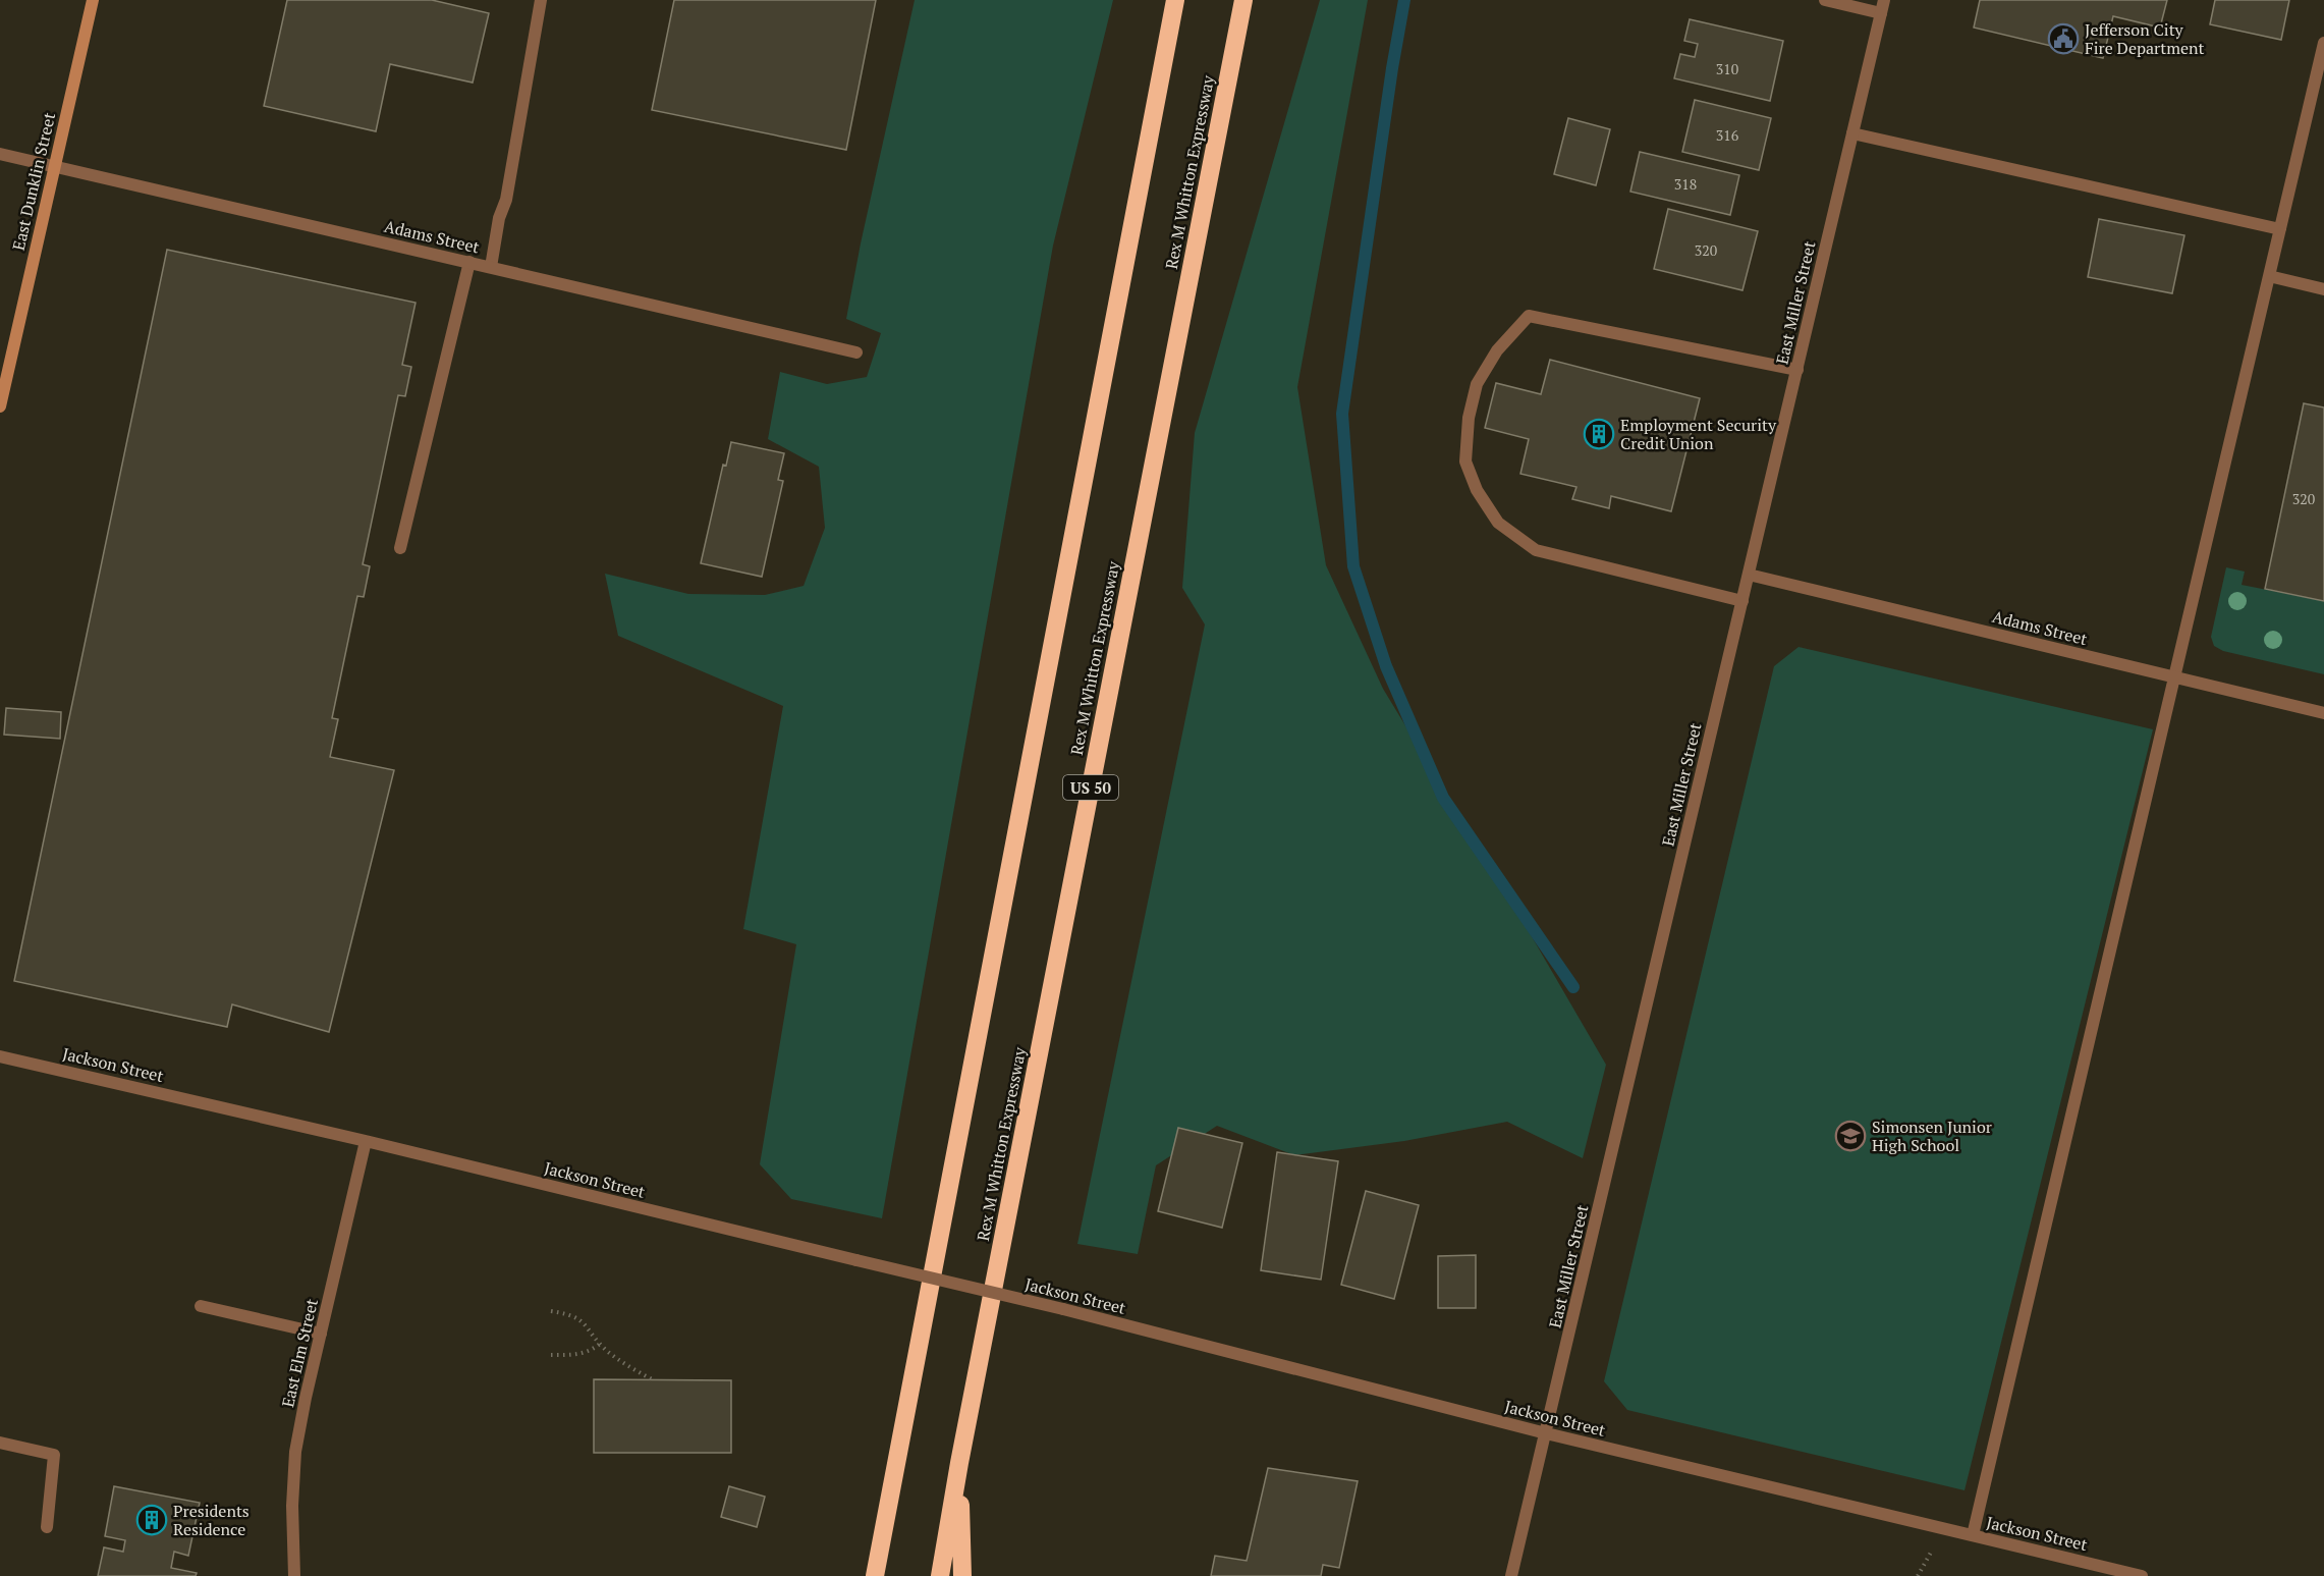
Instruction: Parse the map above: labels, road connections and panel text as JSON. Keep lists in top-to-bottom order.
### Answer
{
  "streets": {
    "highway": ["Rex M Whitton Expressway", "US 50"],
    "main road": ["East Dunklin Street"],
    "street": [
      "Adams Street",
      "East Miller Street",
      "Jackson Street",
      "East Elm Street"
    ]
  },
  "crossings": [
    ["East Dunklin Street", "Adams Street"],
    ["Adams Street", "East Miller Street"],
    ["East Miller Street", "Jackson Street"],
    ["Jackson Street", "East Elm Street"]
  ],
  "places": {
    "public building": ["Jefferson City Fire Department"],
    "building": ["Employment Security Credit Union", "Presidents Residence"],
    "school or university": ["Simonsen Junior High School"]
  },
  "house_numbers": [
    "310",
    "316",
    "318",
    "320",
    "320"
  ]
}
